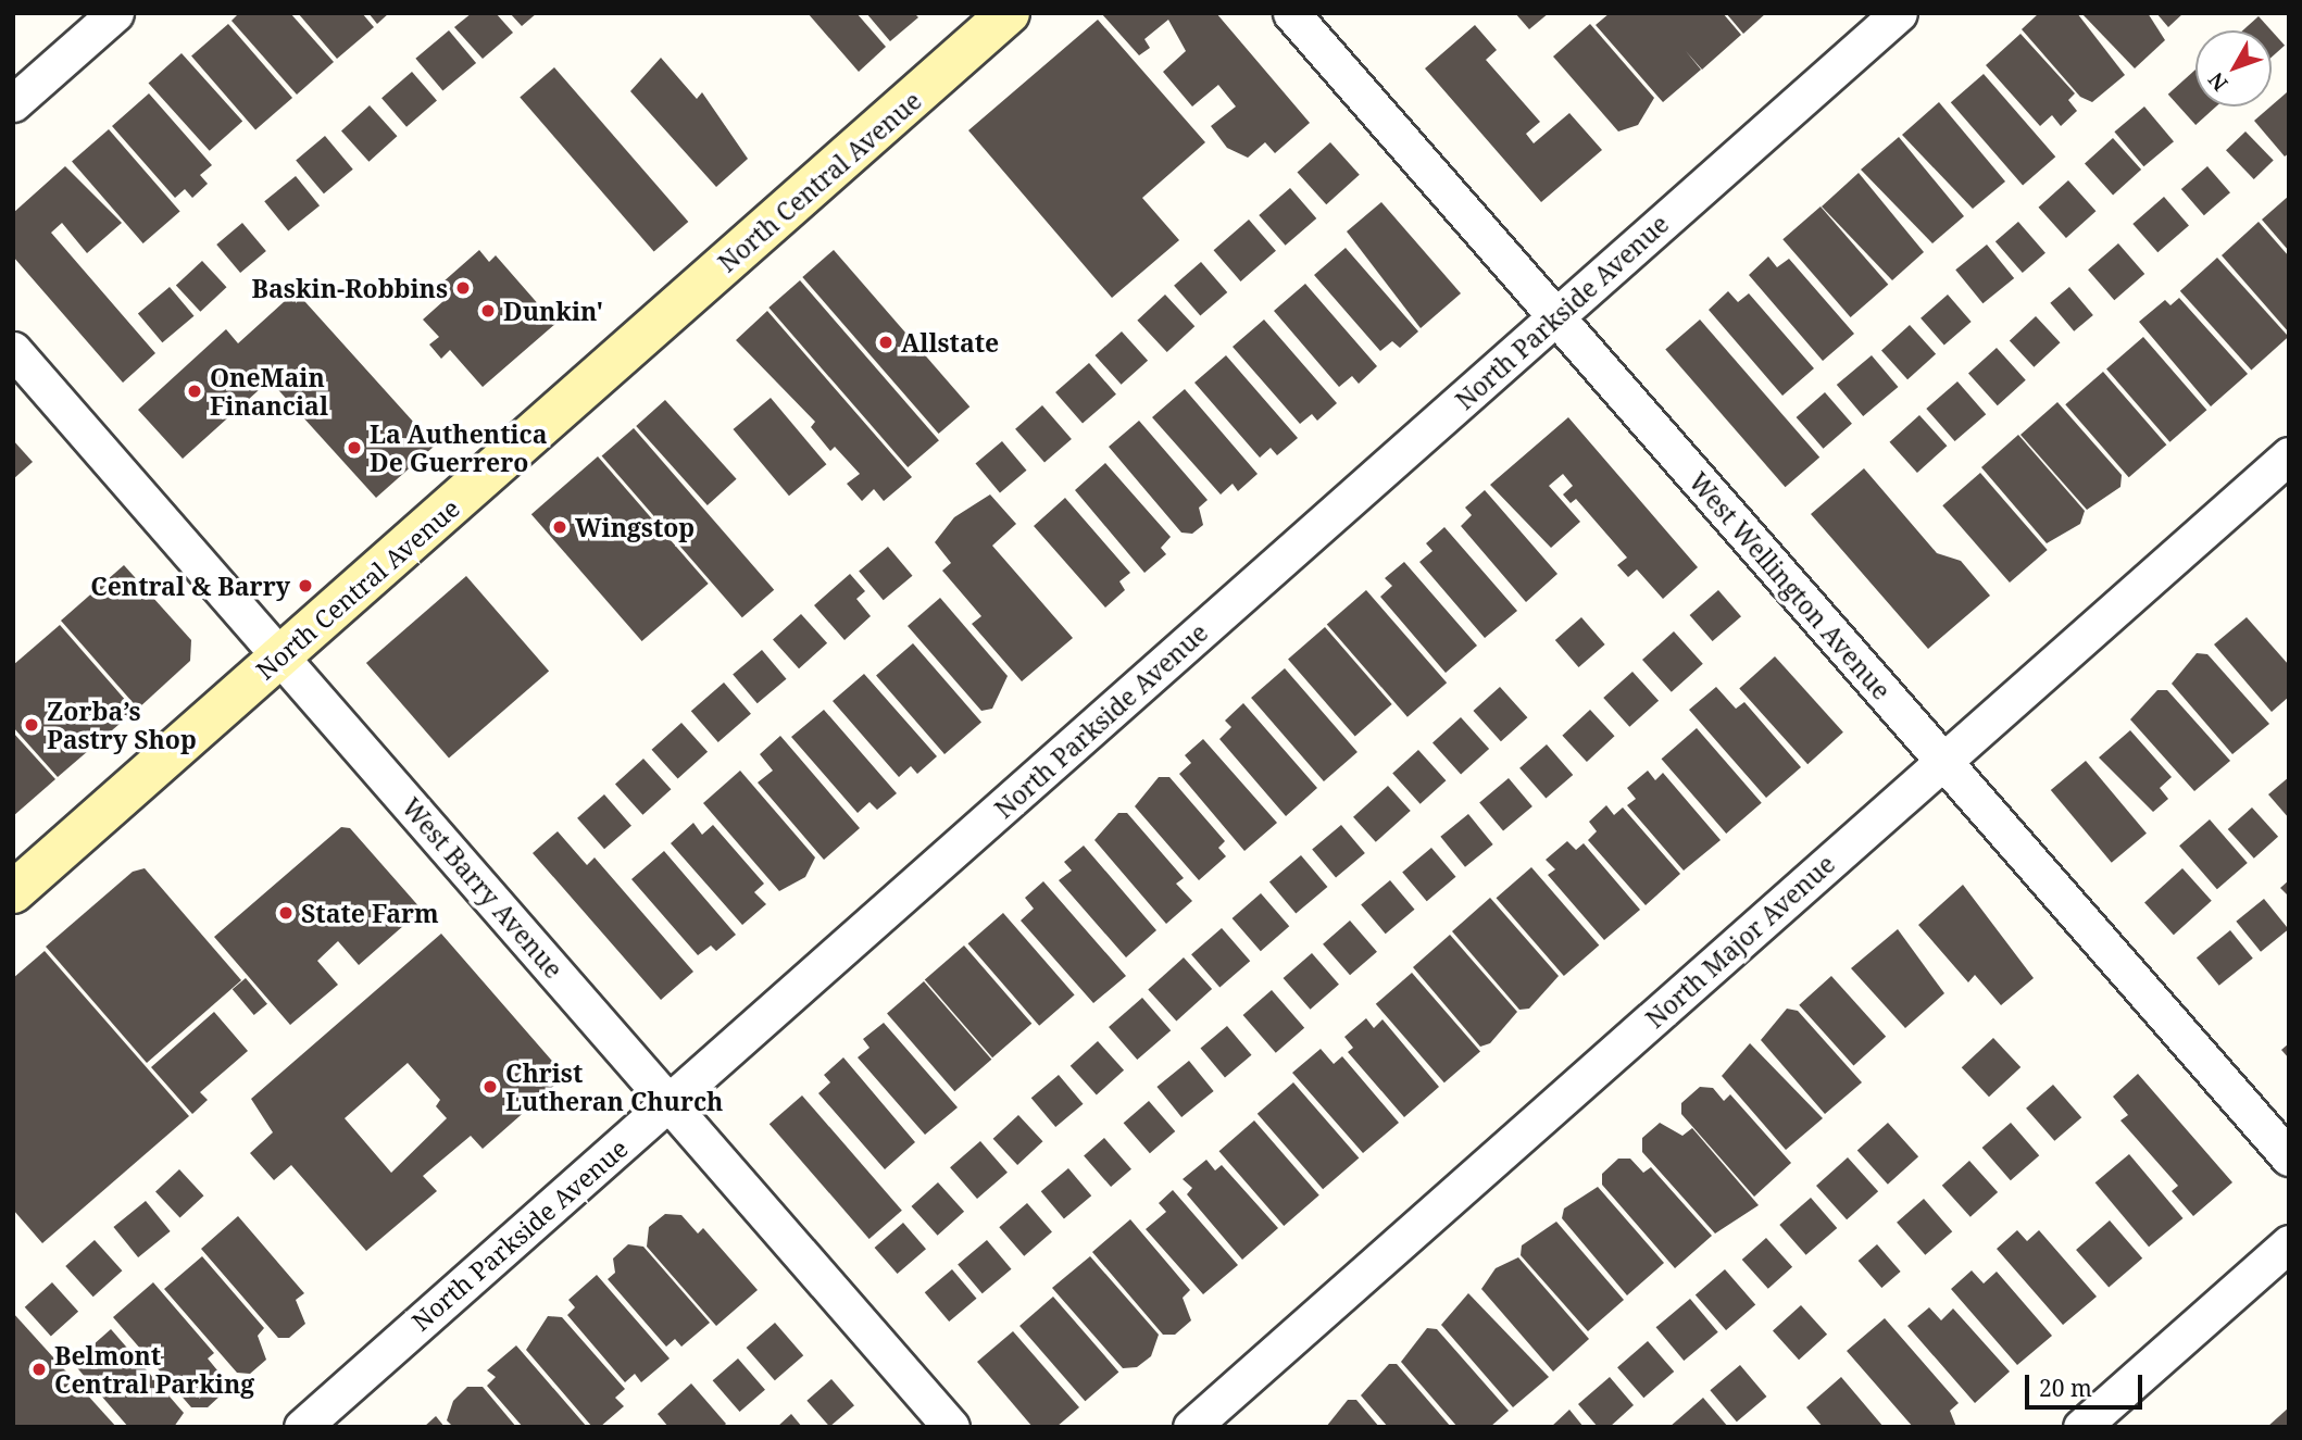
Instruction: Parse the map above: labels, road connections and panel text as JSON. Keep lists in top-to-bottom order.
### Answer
{
  "streets": {
    "main road": ["North Central Avenue"],
    "street": [
      "North Parkside Avenue",
      "West Wellington Avenue",
      "West Barry Avenue",
      "North Major Avenue"
    ]
  },
  "crossings": [
    ["North Central Avenue", "West Barry Avenue"],
    ["North Parkside Avenue", "West Wellington Avenue"],
    ["North Parkside Avenue", "West Barry Avenue"],
    ["West Wellington Avenue", "North Major Avenue"]
  ],
  "places": [
    "Baskin-Robbins",
    "Dunkin'",
    "Allstate",
    "OneMain Financial",
    "La Authentica De Guerrero",
    "Wingstop",
    "Central & Barry",
    "Zorba’s Pastry Shop",
    "State Farm",
    "Christ Lutheran Church",
    "Belmont Central Parking"
  ],
  "scale_bar": "20 m",
  "north": "bottom left"
}
